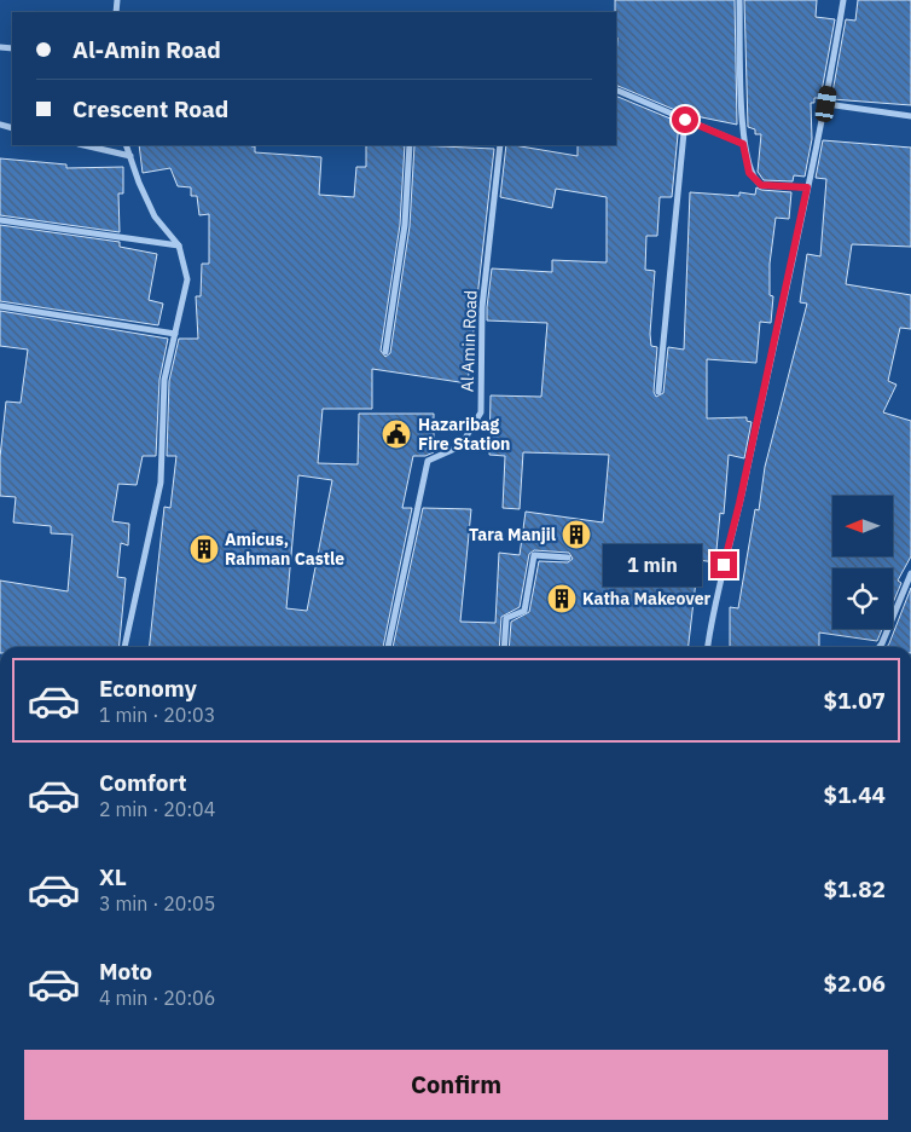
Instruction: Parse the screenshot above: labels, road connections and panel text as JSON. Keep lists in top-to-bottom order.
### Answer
{
  "streets": {
    "street": ["Al Amin Road"]
  },
  "places": {
    "public building": ["Hazaribag Fire Station"],
    "building": ["Tara Manjil", "Amicus, Rahman Castle", "Katha Makeover"]
  },
  "north": "left",
  "page": {
    "banner": ["Al-Amin Road", "Crescent Road"],
    "bubble": "1 min",
    "list": [
      {
        "name": "Economy",
        "note": "1 min · 20:03",
        "value": "$1.07"
      },
      {
        "name": "Comfort",
        "note": "2 min · 20:04",
        "value": "$1.44"
      },
      {
        "name": "XL",
        "note": "3 min · 20:05",
        "value": "$1.82"
      },
      {
        "name": "Moto",
        "note": "4 min · 20:06",
        "value": "$2.06"
      }
    ],
    "buttons": "Confirm"
  }
}
